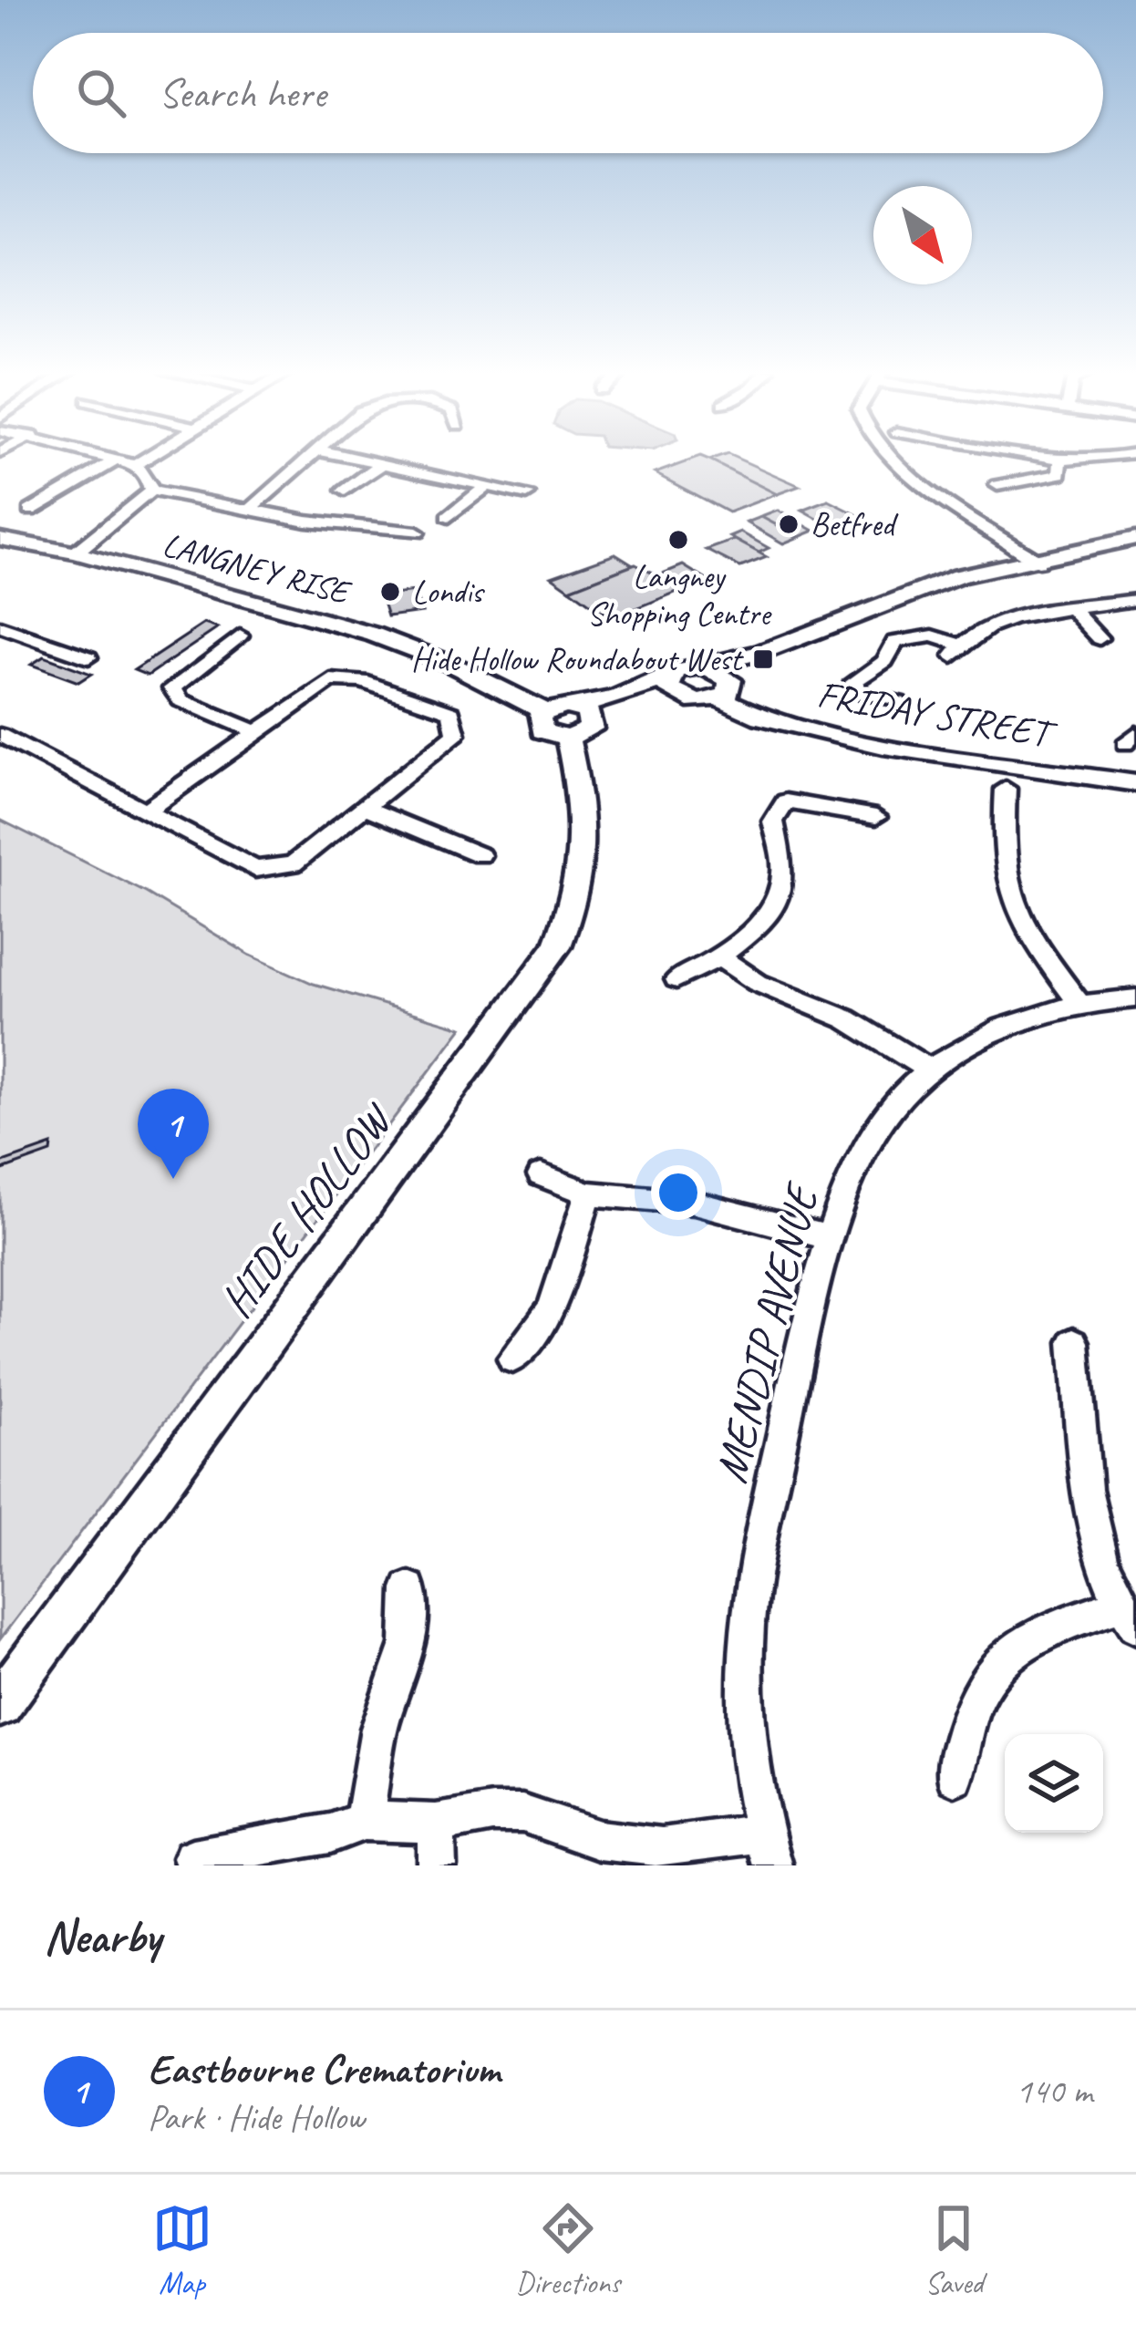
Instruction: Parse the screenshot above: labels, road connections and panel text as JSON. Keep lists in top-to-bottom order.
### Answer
{
  "streets": {
    "main road": ["LANGNEY RISE", "FRIDAY STREET", "HIDE HOLLOW"],
    "street": ["MENDIP AVENUE"]
  },
  "crossings": [
    ["LANGNEY RISE", "HIDE HOLLOW"]
  ],
  "places": {
    "other": ["Betfred", "Langney Shopping Centre", "Londis"],
    "transit": ["Hide Hollow Roundabout West"]
  },
  "north": "bottom right",
  "page": {
    "search": "Search here",
    "pins": "1",
    "heading": "Nearby",
    "list": [
      {
        "mark": "1",
        "name": "Eastbourne Crematorium",
        "note": "Park · Hide Hollow",
        "value": "140 m"
      }
    ],
    "nav": ["Map", "Directions", "Saved"]
  }
}
